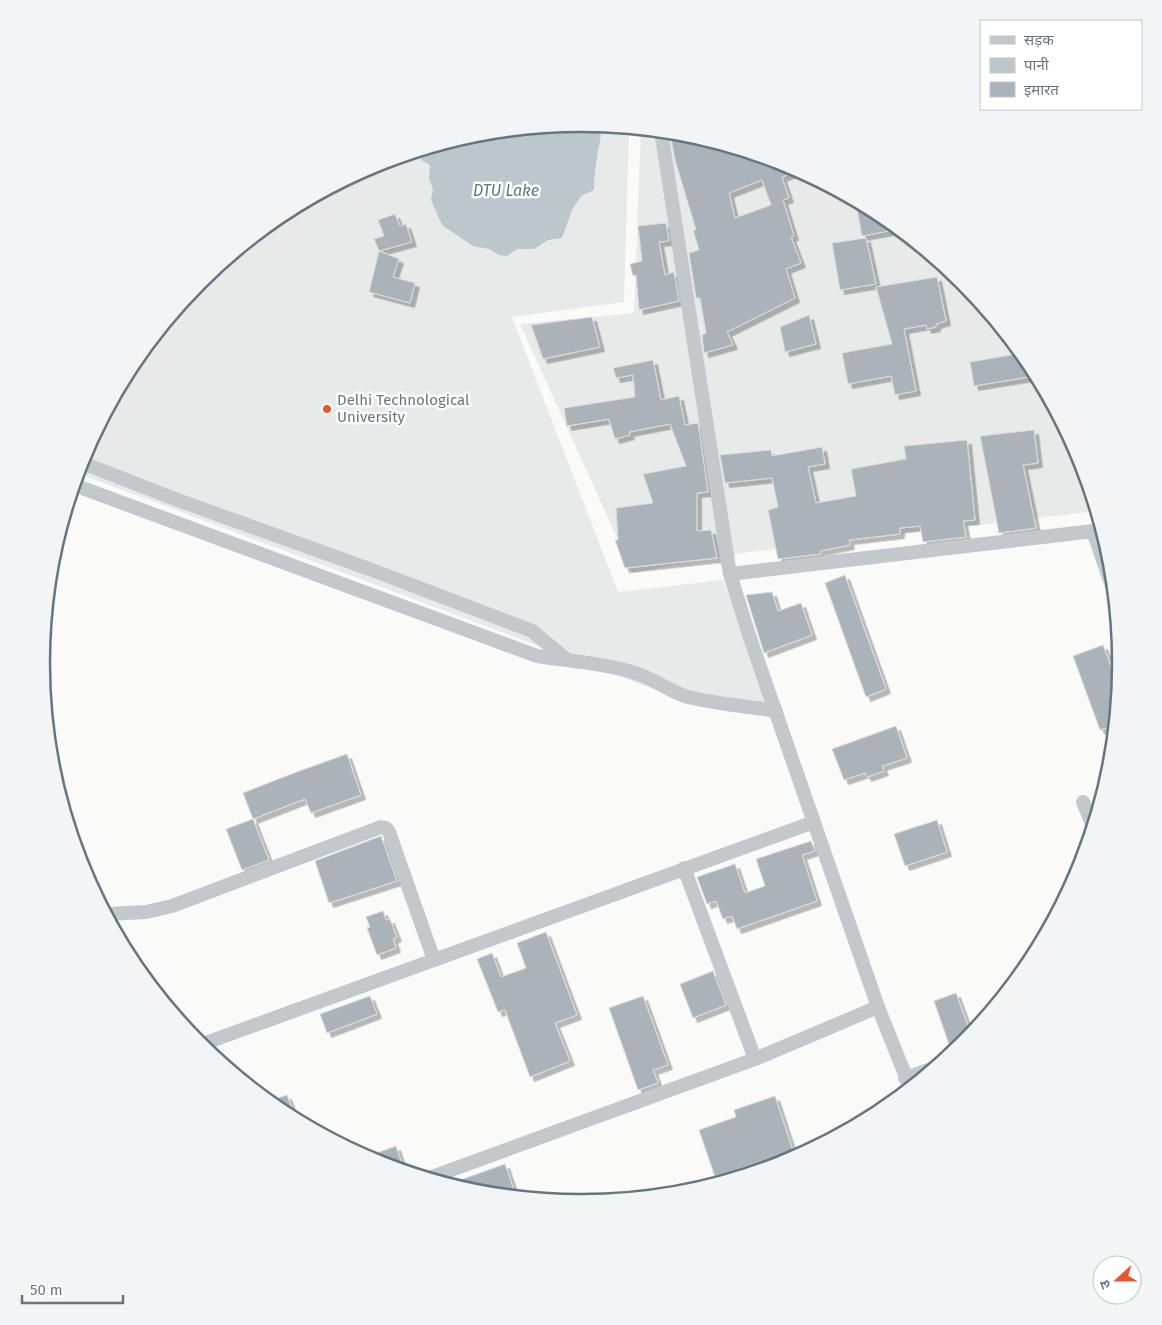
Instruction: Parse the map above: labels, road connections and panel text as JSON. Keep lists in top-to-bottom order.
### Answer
{
  "water": ["DTU Lake"],
  "places": ["Delhi Technological University"],
  "legend": ["सड़क", "पानी", "इमारत"],
  "scale_bar": "50 m",
  "north": "left"
}
